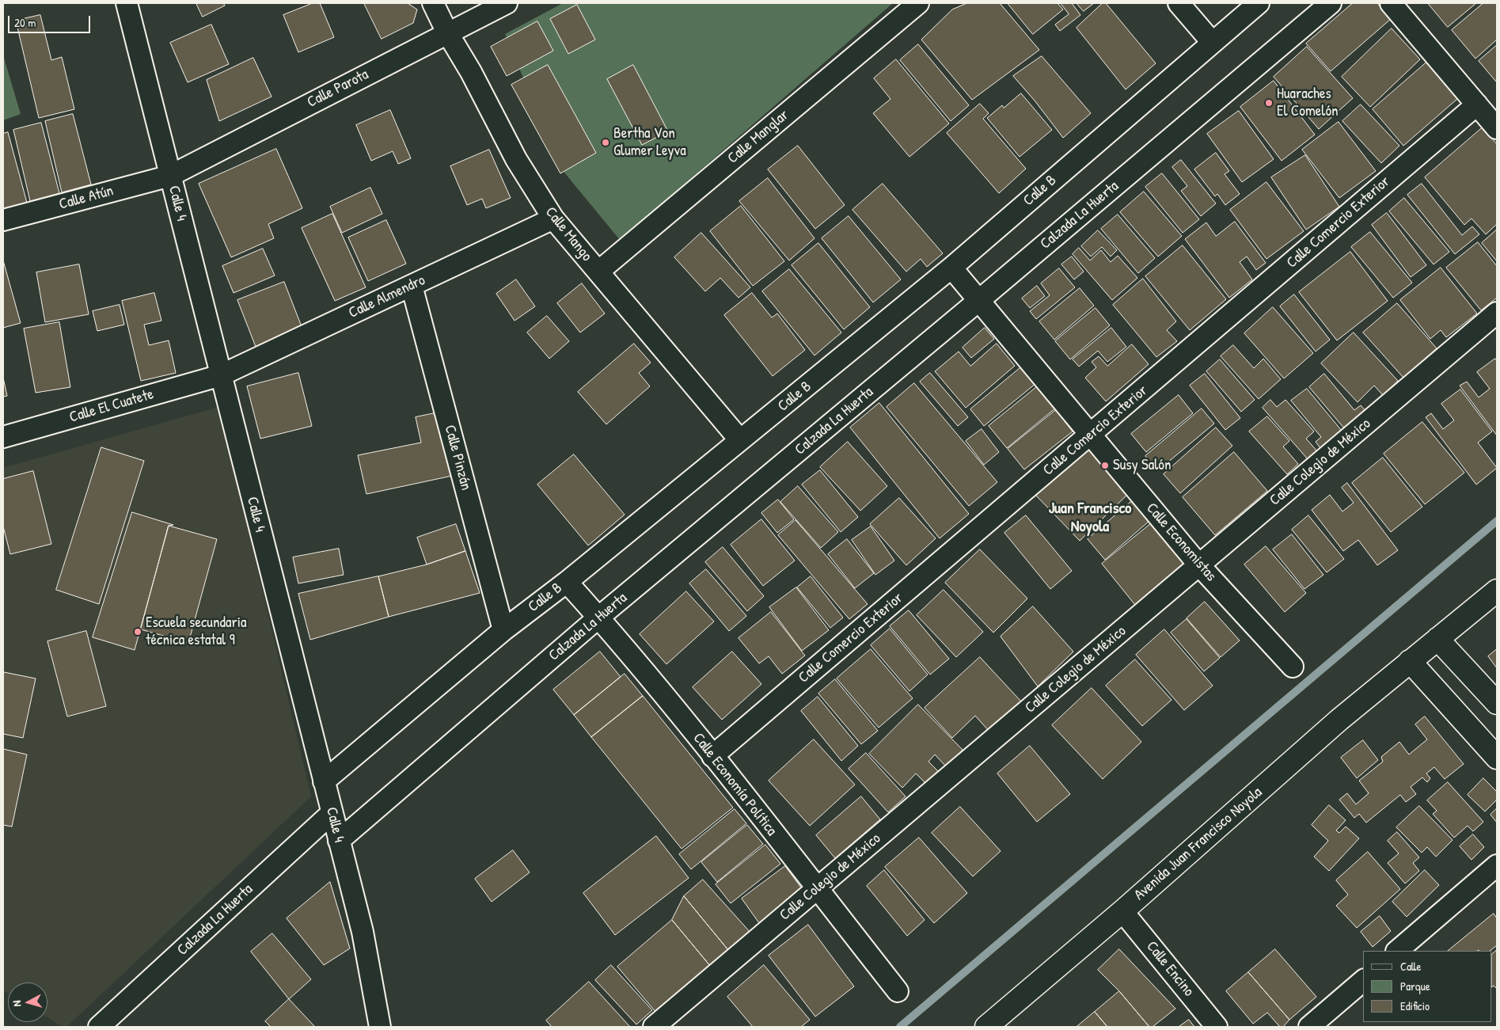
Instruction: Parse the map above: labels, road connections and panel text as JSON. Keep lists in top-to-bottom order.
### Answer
{
  "streets": {
    "street": [
      "Calle Parota",
      "Calle Manglar",
      "Calle B",
      "Calle Atún",
      "Calle 4",
      "Calzada La Huerta",
      "Calle Comercio Exterior",
      "Calle Mango",
      "Calle Almendro",
      "Calle El Cuatete",
      "Calle Pinzán",
      "Calle Colegio de México",
      "Calle Economistas",
      "Calle Economía Política",
      "Avenida Juan Francisco Noyola",
      "Calle Encino"
    ]
  },
  "crossings": [
    ["Calle Parota", "Calle Atún"],
    ["Calle Parota", "Calle 4"],
    ["Calle Parota", "Calle Mango"],
    ["Calle Manglar", "Calle Mango"],
    ["Calle B", "Calle 4"],
    ["Calle B", "Calle Mango"],
    ["Calle B", "Calle Pinzán"],
    ["Calle B", "Calle Economistas"],
    ["Calle B", "Calle Economía Política"],
    ["Calle Atún", "Calle 4"],
    ["Calle 4", "Calzada La Huerta"],
    ["Calle 4", "Calle Almendro"],
    ["Calle 4", "Calle El Cuatete"],
    ["Calzada La Huerta", "Calle Economistas"],
    ["Calzada La Huerta", "Calle Economía Política"],
    ["Calle Comercio Exterior", "Calle Economistas"],
    ["Calle Comercio Exterior", "Calle Economía Política"],
    ["Calle Mango", "Calle Almendro"],
    ["Calle Almendro", "Calle El Cuatete"],
    ["Calle Almendro", "Calle Pinzán"],
    ["Calle Colegio de México", "Calle Economistas"],
    ["Calle Colegio de México", "Calle Economía Política"],
    ["Avenida Juan Francisco Noyola", "Calle Encino"]
  ],
  "districts": ["Juan Francisco Noyola"],
  "places": [
    "Huaraches El Comelón",
    "Bertha Von Glumer Leyva",
    "Susy Salón",
    "Escuela secundaria técnica estatal 9"
  ],
  "legend": ["Calle", "Parque", "Edificio"],
  "scale_bar": "20 m",
  "north": "left"
}
